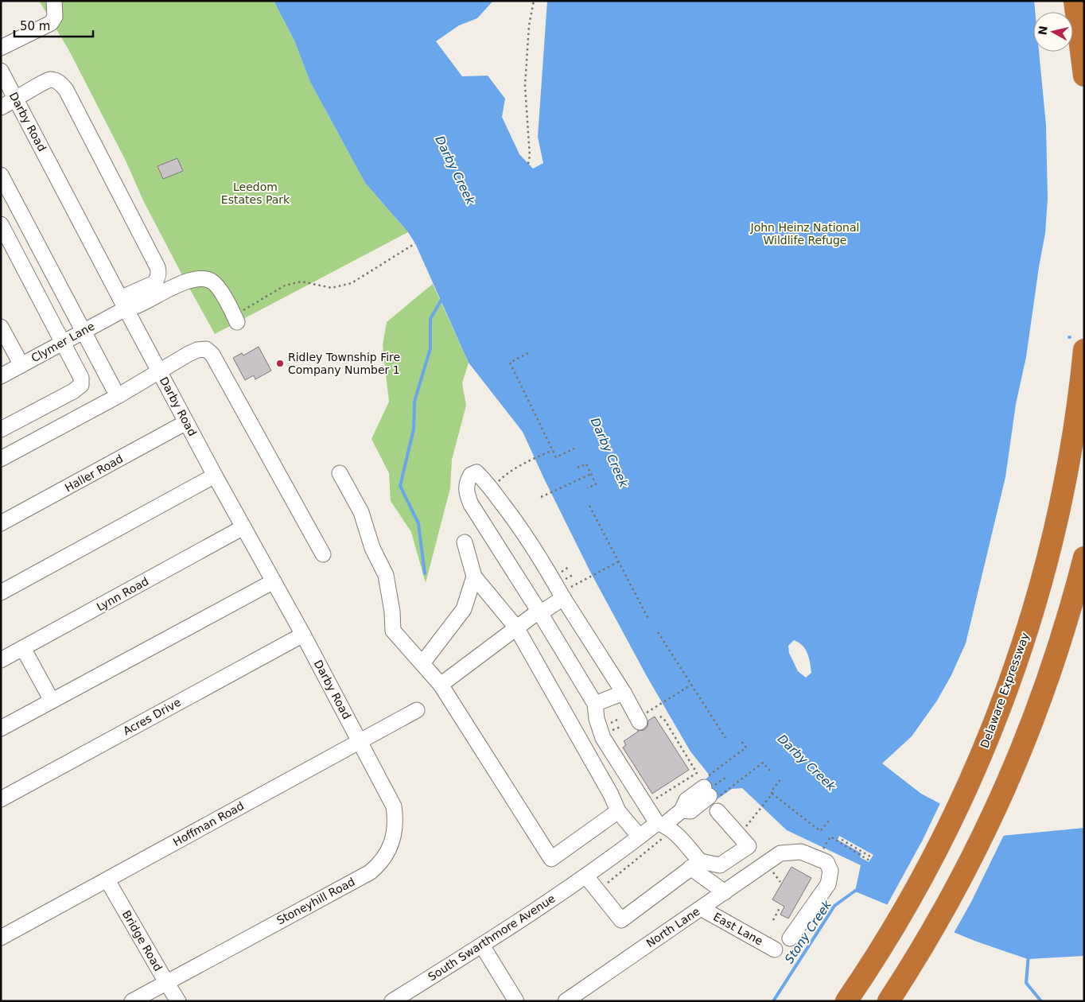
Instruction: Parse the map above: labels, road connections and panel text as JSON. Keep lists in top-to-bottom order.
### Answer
{
  "streets": {
    "highway": ["Delaware Expressway"],
    "street": [
      "Darby Road",
      "Clymer Lane",
      "Haller Road",
      "Lynn Road",
      "Acres Drive",
      "Hoffman Road",
      "Stoneyhill Road",
      "North Lane",
      "East Lane",
      "South Swarthmore Avenue",
      "Bridge Road"
    ]
  },
  "crossings": [
    ["Darby Road", "Clymer Lane"],
    ["Darby Road", "Haller Road"],
    ["Darby Road", "Lynn Road"],
    ["Darby Road", "Acres Drive"],
    ["Darby Road", "Hoffman Road"],
    ["Darby Road", "Stoneyhill Road"],
    ["Hoffman Road", "Stoneyhill Road"],
    ["Hoffman Road", "Bridge Road"],
    ["Stoneyhill Road", "Bridge Road"],
    ["North Lane", "East Lane"]
  ],
  "water": ["Darby Creek", "Stony Creek"],
  "parks": ["Leedom Estates Park", "John Heinz National Wildlife Refuge"],
  "places": ["Ridley Township Fire Company Number 1"],
  "scale_bar": "50 m",
  "north": "left"
}
